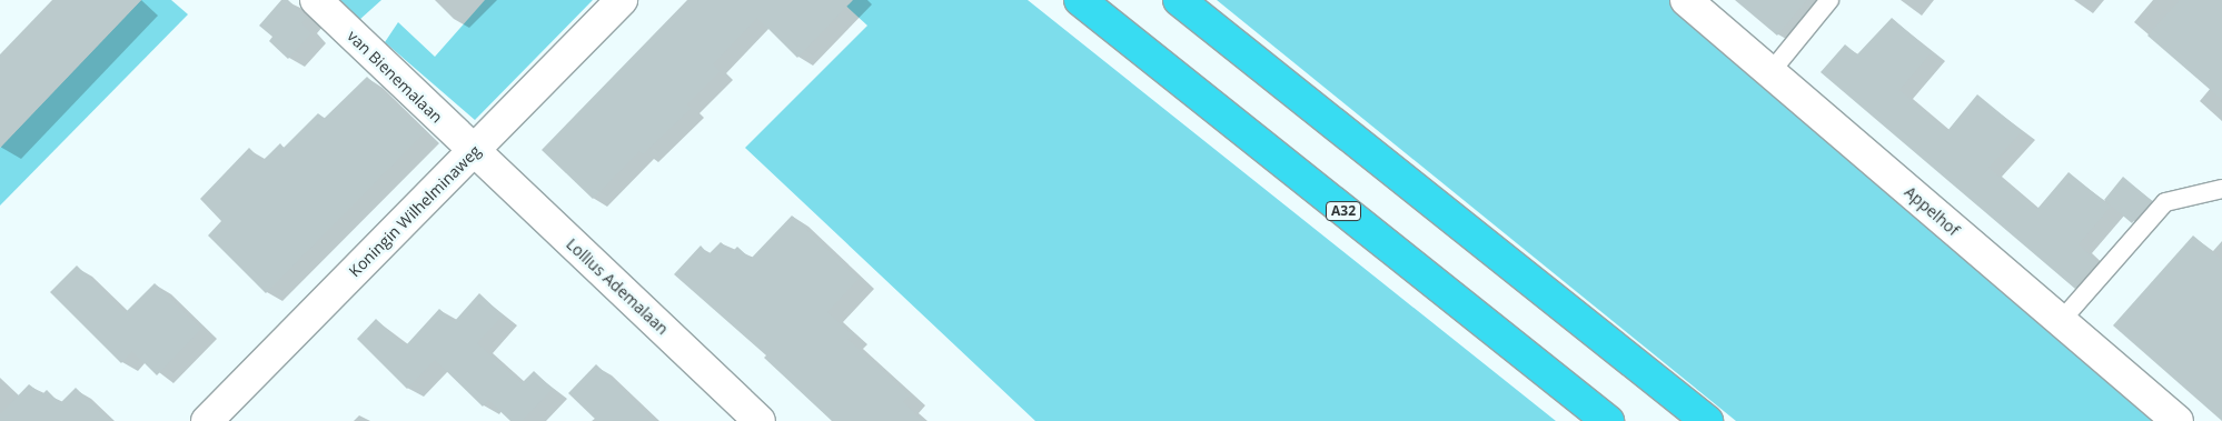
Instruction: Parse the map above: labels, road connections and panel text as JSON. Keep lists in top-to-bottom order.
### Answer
{
  "streets": {
    "highway": ["A32"],
    "street": [
      "van Bienemalaan",
      "Koningin Wilhelminaweg",
      "Appelhof",
      "Lollius Ademalaan"
    ]
  },
  "crossings": [
    ["van Bienemalaan", "Koningin Wilhelminaweg"],
    ["van Bienemalaan", "Lollius Ademalaan"],
    ["Koningin Wilhelminaweg", "Lollius Ademalaan"]
  ]
}
